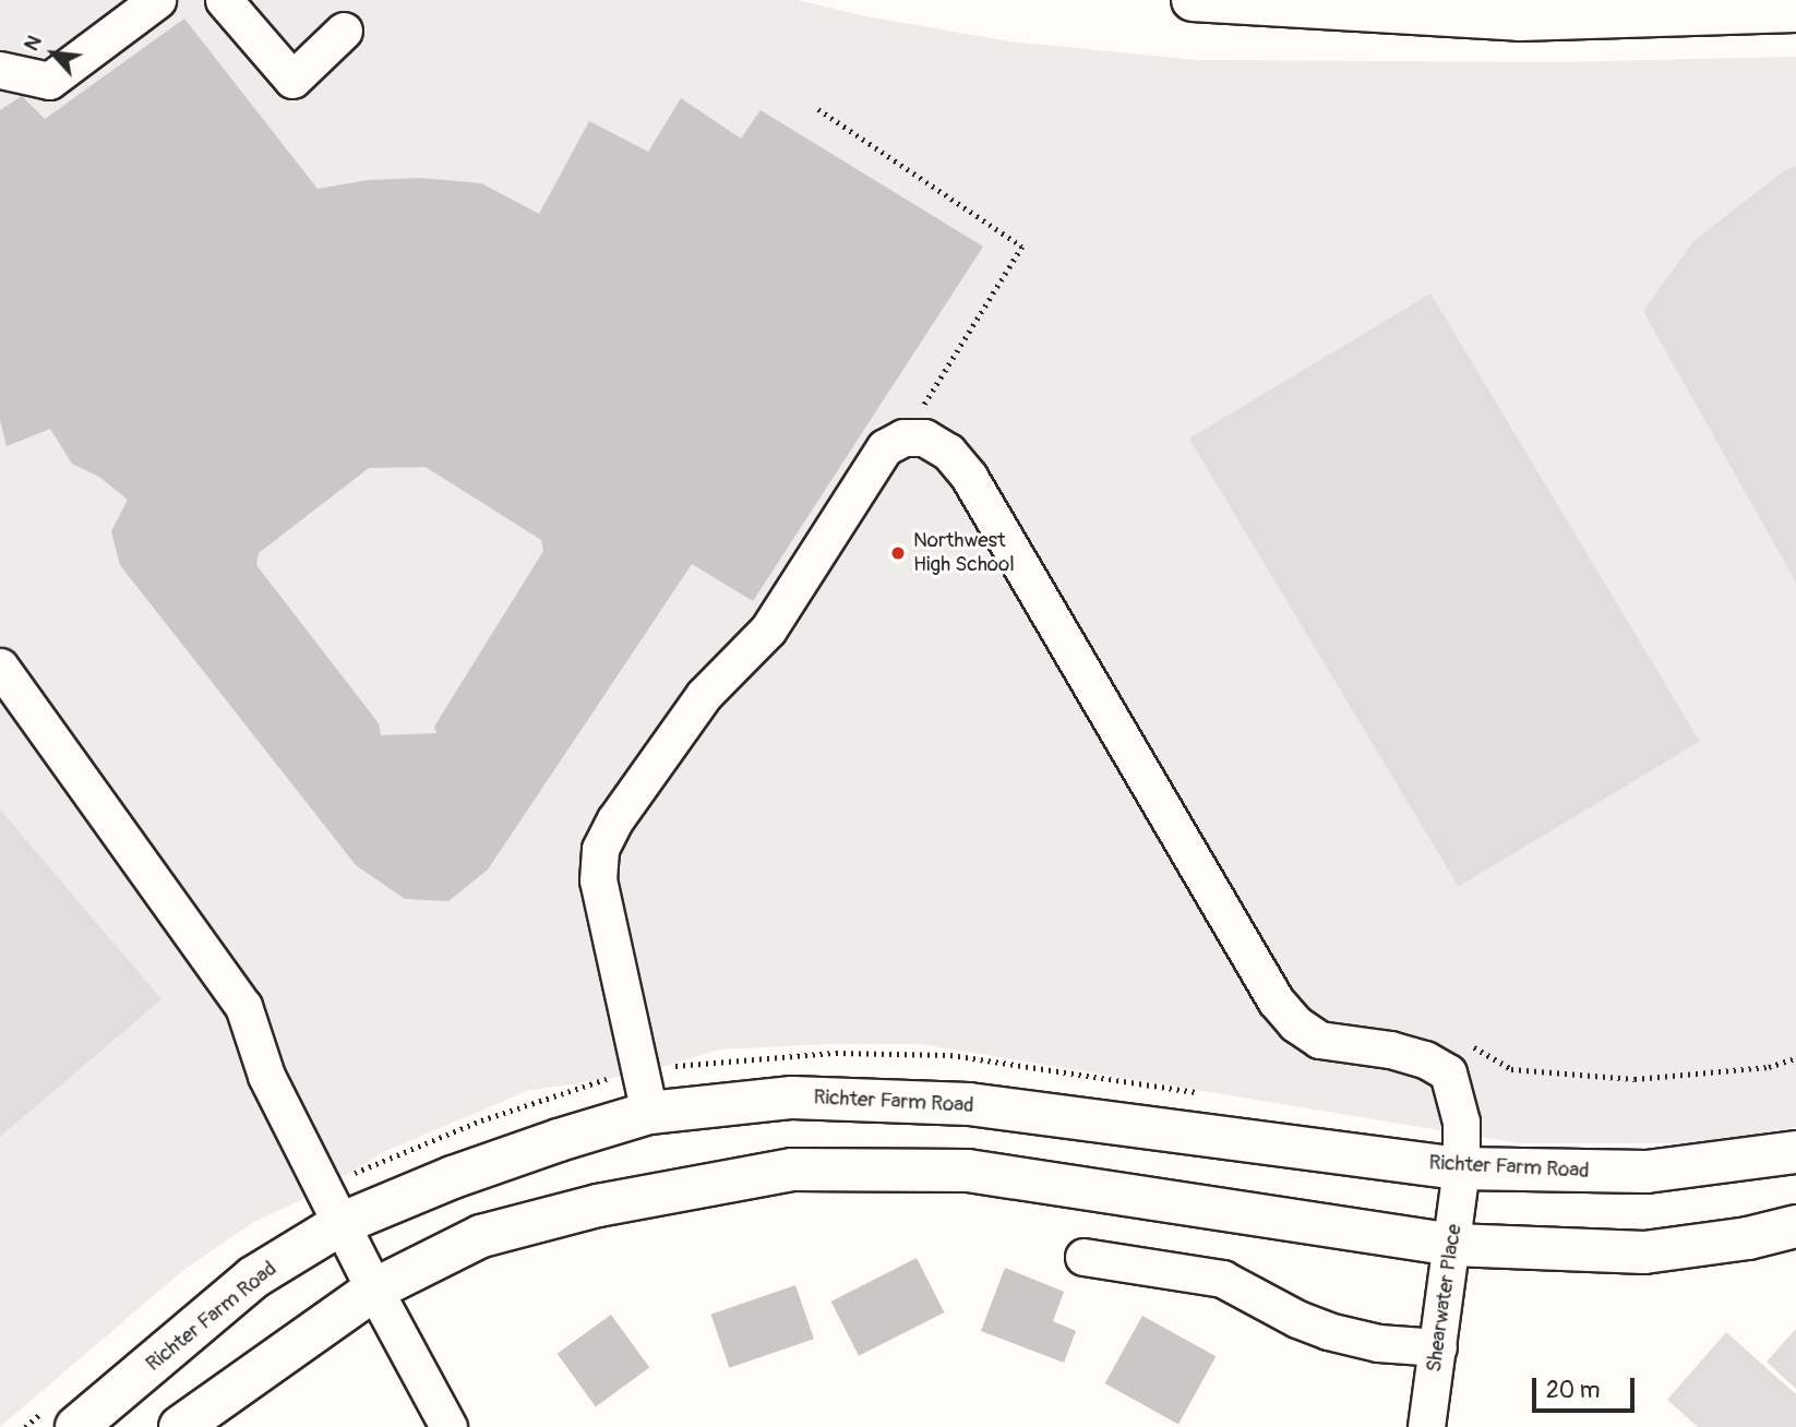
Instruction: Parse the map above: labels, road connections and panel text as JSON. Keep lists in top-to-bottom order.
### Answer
{
  "streets": {
    "main road": ["Richter Farm Road"],
    "street": ["Shearwater Place"]
  },
  "crossings": [
    ["Richter Farm Road", "Shearwater Place"]
  ],
  "places": ["Northwest High School"],
  "scale_bar": "20 m",
  "north": "top left"
}
